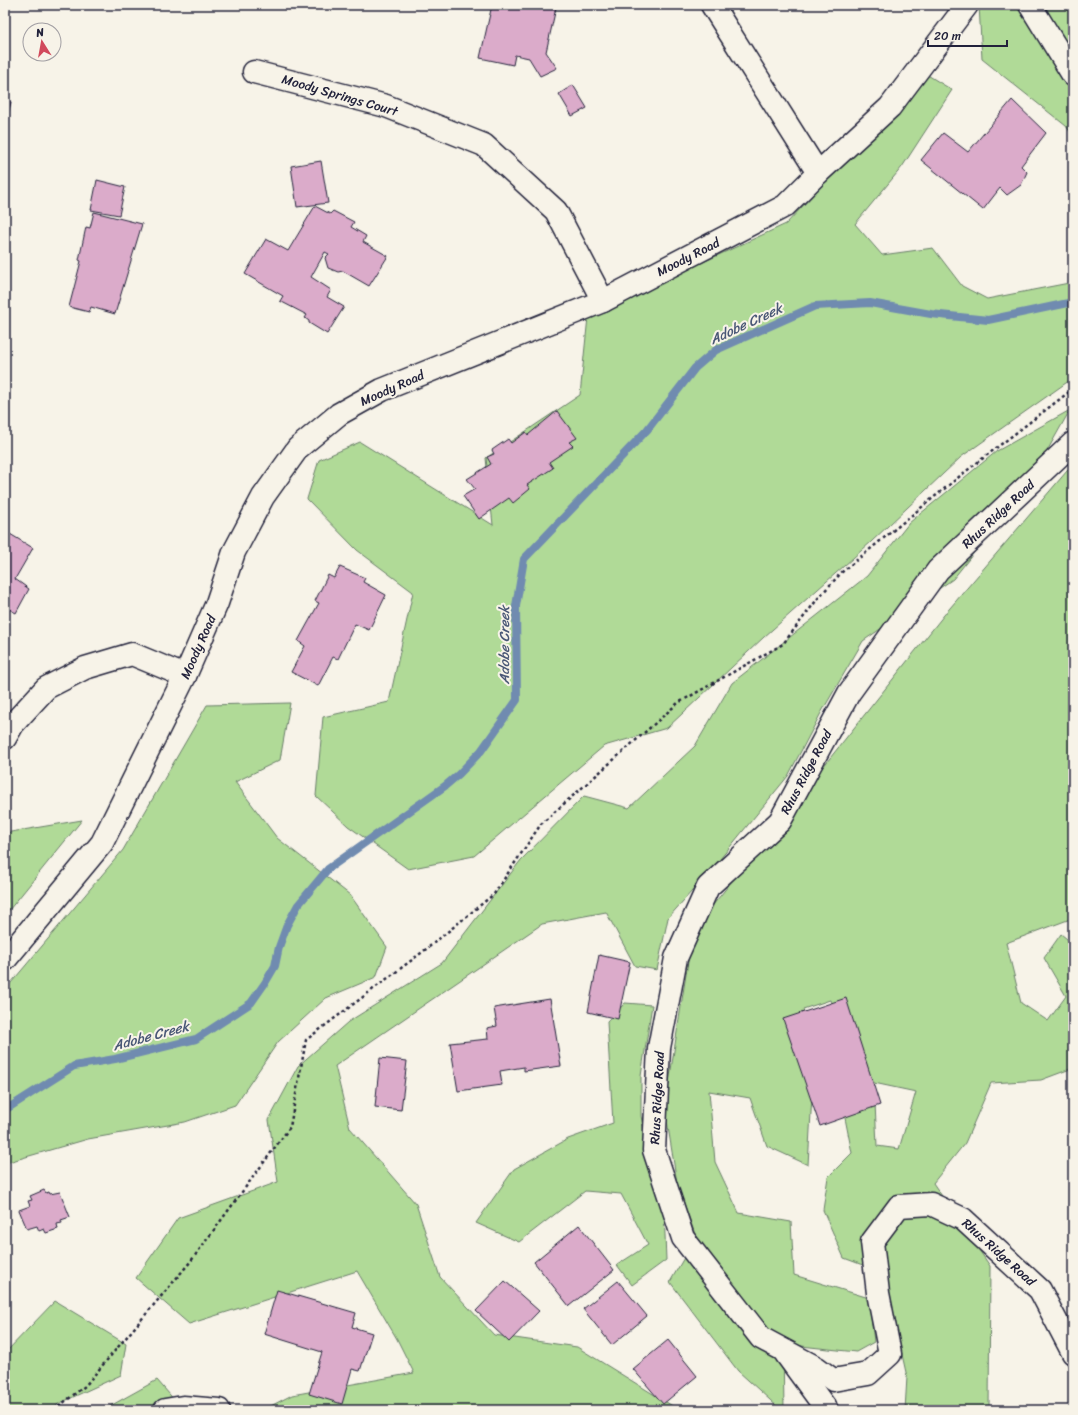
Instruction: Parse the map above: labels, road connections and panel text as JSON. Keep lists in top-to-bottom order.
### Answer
{
  "streets": {
    "street": ["Moody Springs Court", "Moody Road", "Rhus Ridge Road"]
  },
  "crossings": [
    ["Moody Springs Court", "Moody Road"]
  ],
  "water": ["Adobe Creek"],
  "scale_bar": "20 m",
  "north": "top"
}
